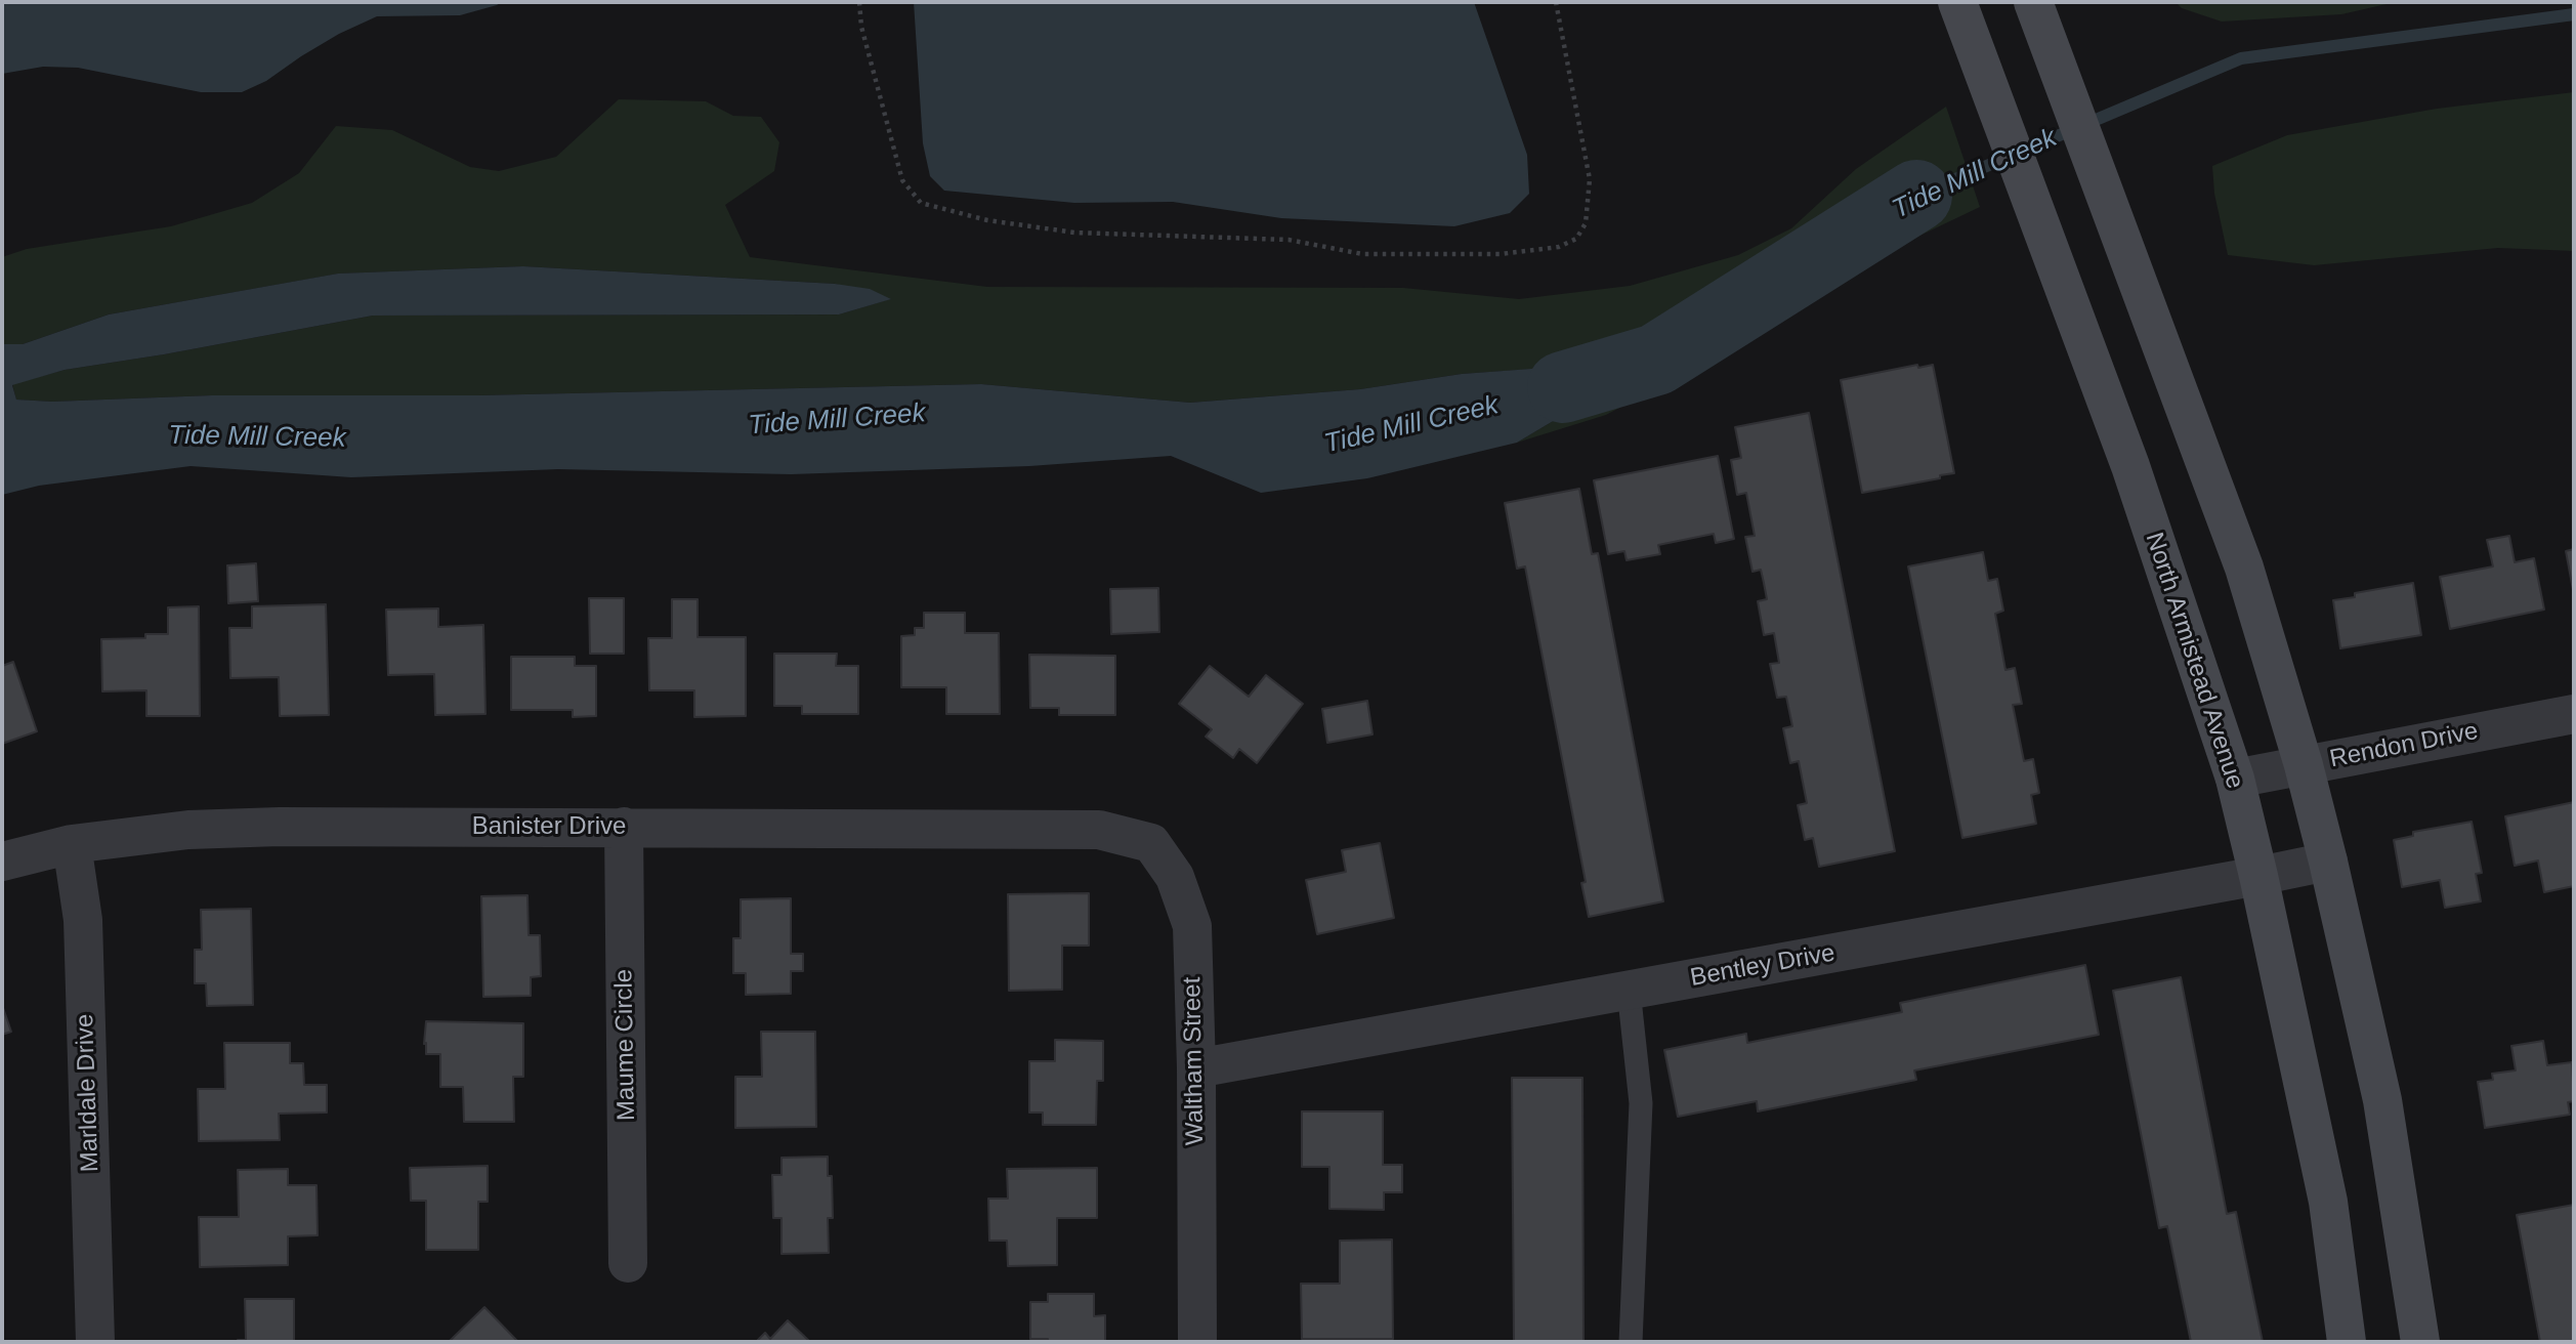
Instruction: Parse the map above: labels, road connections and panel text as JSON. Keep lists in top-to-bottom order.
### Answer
{
  "streets": {
    "main road": ["North Armistead Avenue"],
    "street": [
      "Rendon Drive",
      "Banister Drive",
      "Bentley Drive",
      "Maume Circle",
      "Waltham Street",
      "Marldale Drive"
    ]
  },
  "crossings": [
    ["North Armistead Avenue", "Rendon Drive"],
    ["North Armistead Avenue", "Bentley Drive"],
    ["Banister Drive", "Maume Circle"],
    ["Banister Drive", "Waltham Street"],
    ["Banister Drive", "Marldale Drive"],
    ["Bentley Drive", "Waltham Street"]
  ],
  "water": ["Tide Mill Creek"]
}
